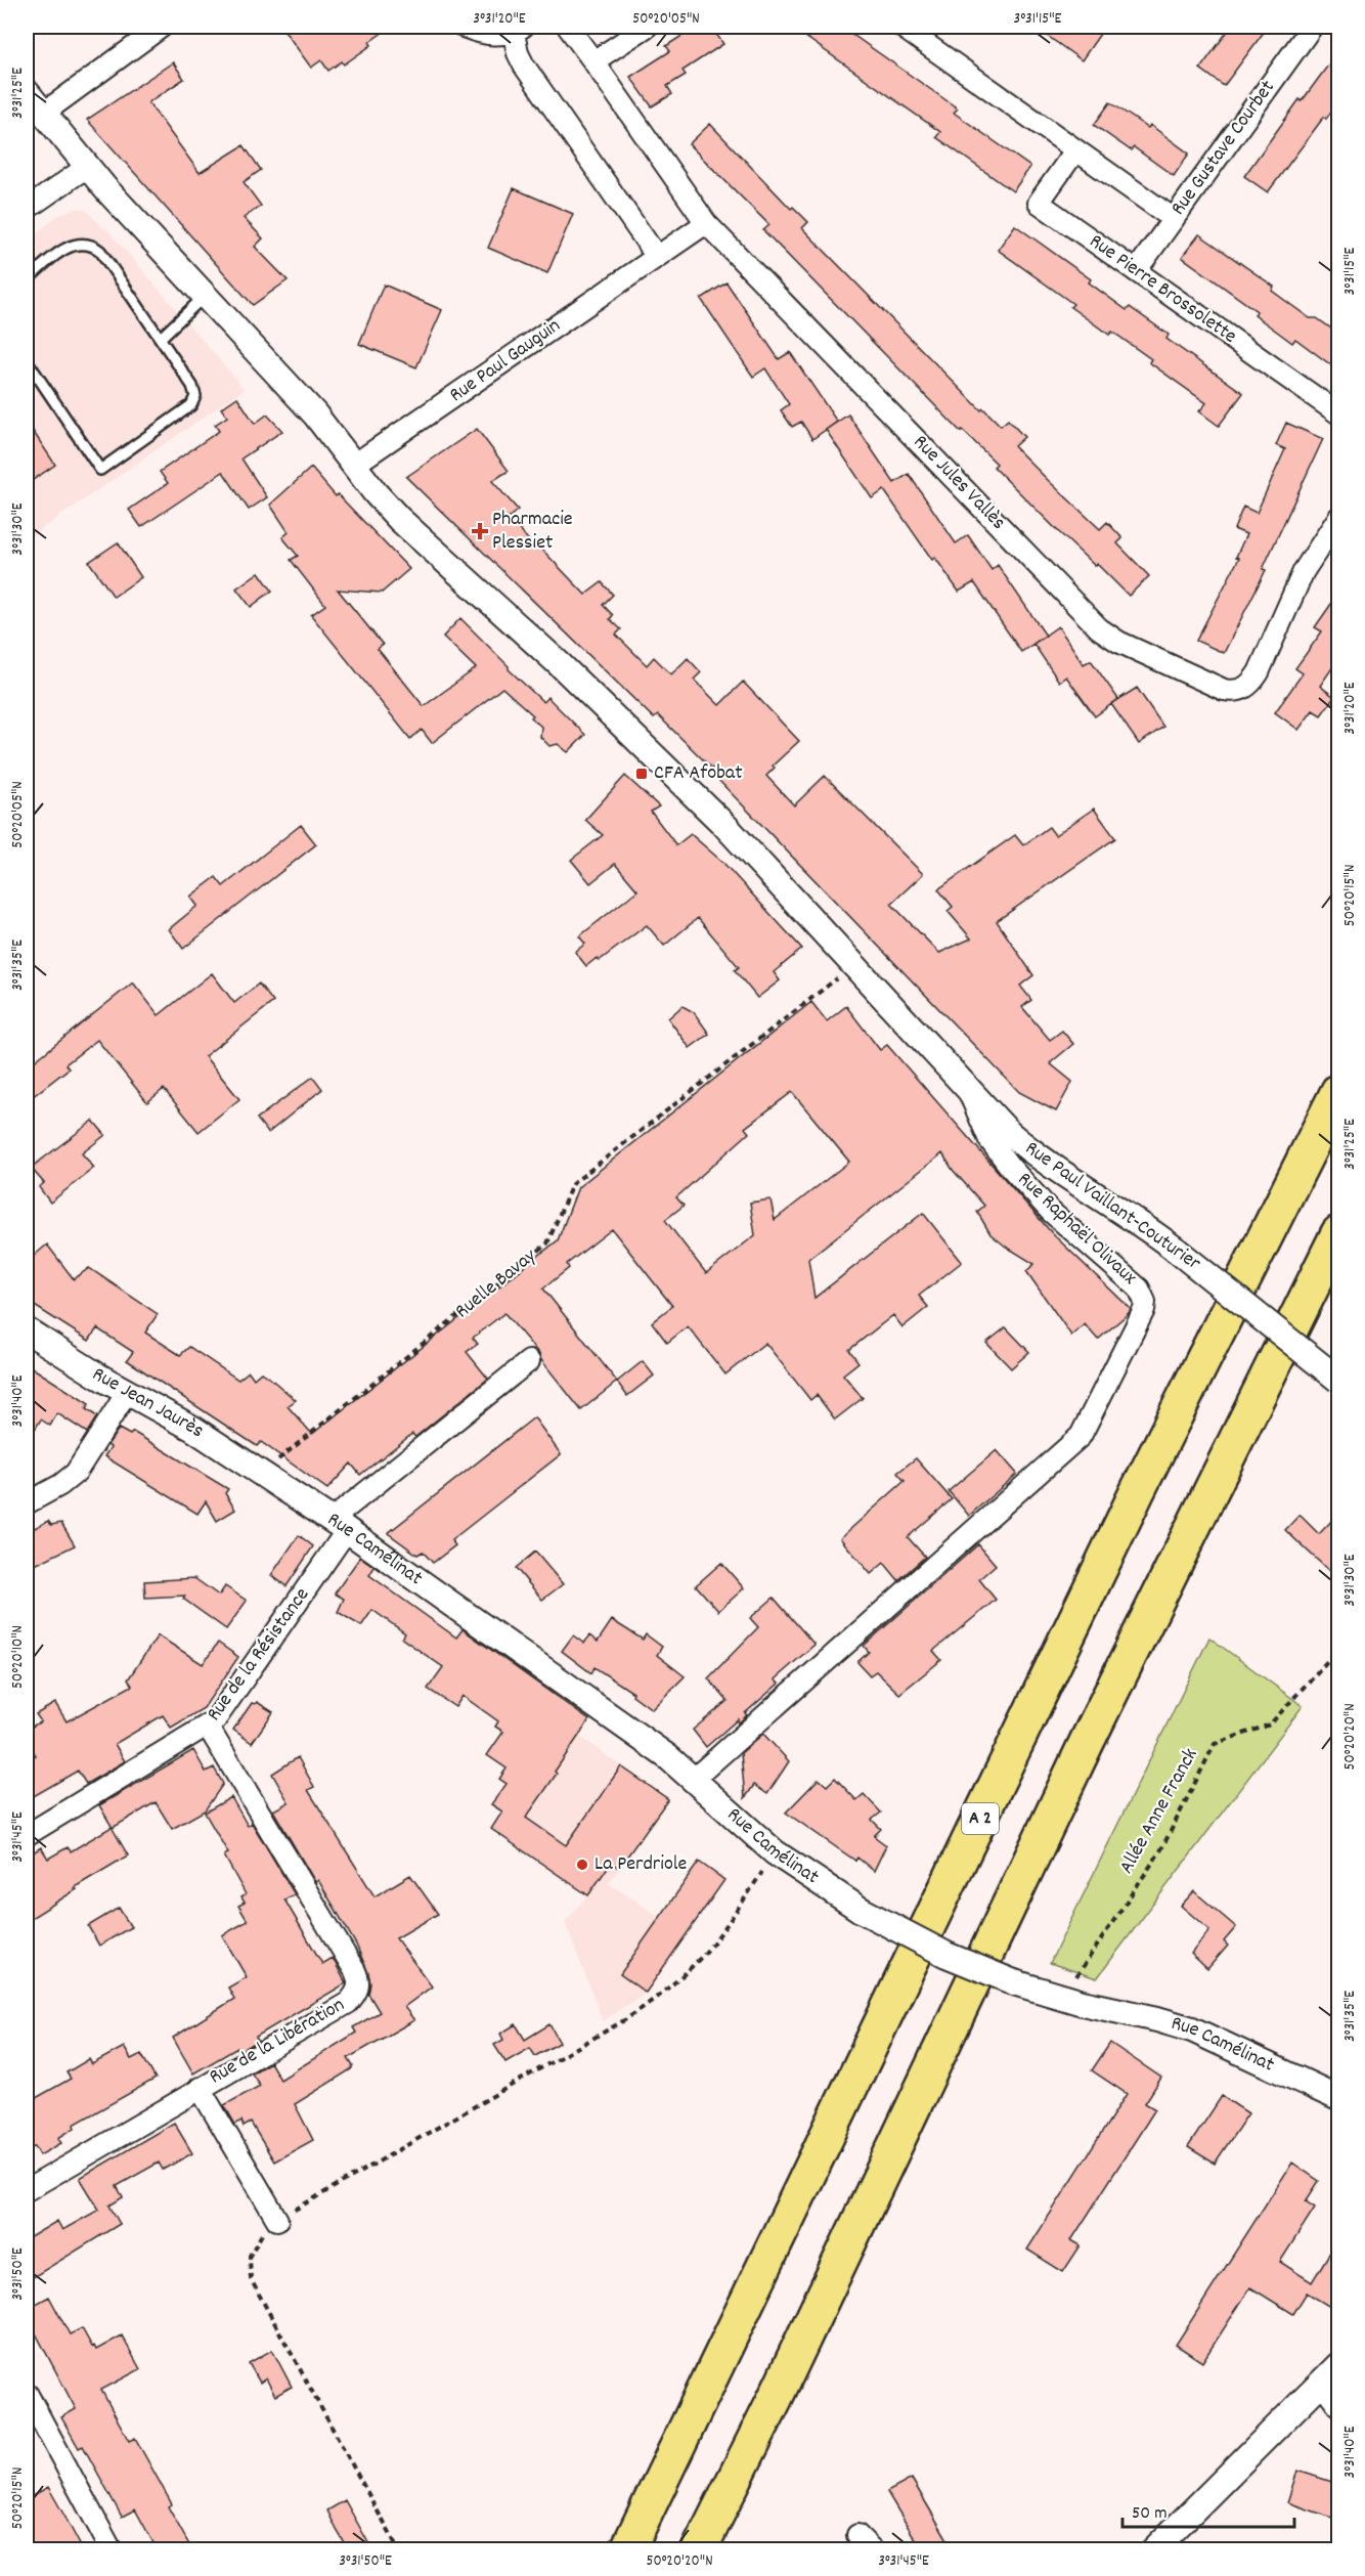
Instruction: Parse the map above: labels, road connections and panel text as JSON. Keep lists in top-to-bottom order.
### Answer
{
  "streets": {
    "highway": ["A 2"],
    "street": [
      "Rue Gustave Courbet",
      "Rue Pierre Brossolette",
      "Rue Paul Gauguin",
      "Rue Jules Vallès",
      "Rue Paul Vaillant-Couturier",
      "Rue Raphaël Olivaux",
      "Rue Jean Jaurès",
      "Rue Camélinat",
      "Rue de la Résistance",
      "Rue de la Libération"
    ],
    "path": ["Ruelle Bavay", "Allée Anne Franck"]
  },
  "crossings": [
    ["Rue Gustave Courbet", "Rue Pierre Brossolette"],
    ["Rue Paul Gauguin", "Rue Jules Vallès"],
    ["Rue Paul Gauguin", "Rue Paul Vaillant-Couturier"],
    ["Rue Paul Vaillant-Couturier", "Rue Raphaël Olivaux"],
    ["Rue Paul Vaillant-Couturier", "Ruelle Bavay"],
    ["Rue Raphaël Olivaux", "Rue Camélinat"],
    ["Ruelle Bavay", "Rue Jean Jaurès"],
    ["Ruelle Bavay", "Rue Camélinat"],
    ["Rue Jean Jaurès", "Rue Camélinat"],
    ["Rue Camélinat", "Rue de la Résistance"],
    ["Rue Camélinat", "Allée Anne Franck"],
    ["Rue de la Résistance", "Rue de la Libération"]
  ],
  "places": {
    "health": ["Pharmacie Plessiet"],
    "transit": ["CFA Afobat"],
    "other": ["La Perdriole"]
  },
  "scale_bar": "50 m",
  "coordinates": [
    "3°31'20\"E",
    "50°20'05\"N",
    "3°31'15\"E",
    "3°31'25\"E",
    "3°31'30\"E",
    "50°20'15\"N",
    "3°31'35\"E",
    "3°31'40\"E",
    "50°20'10\"N",
    "50°20'20\"N",
    "3°31'45\"E",
    "3°31'50\"E"
  ]
}
